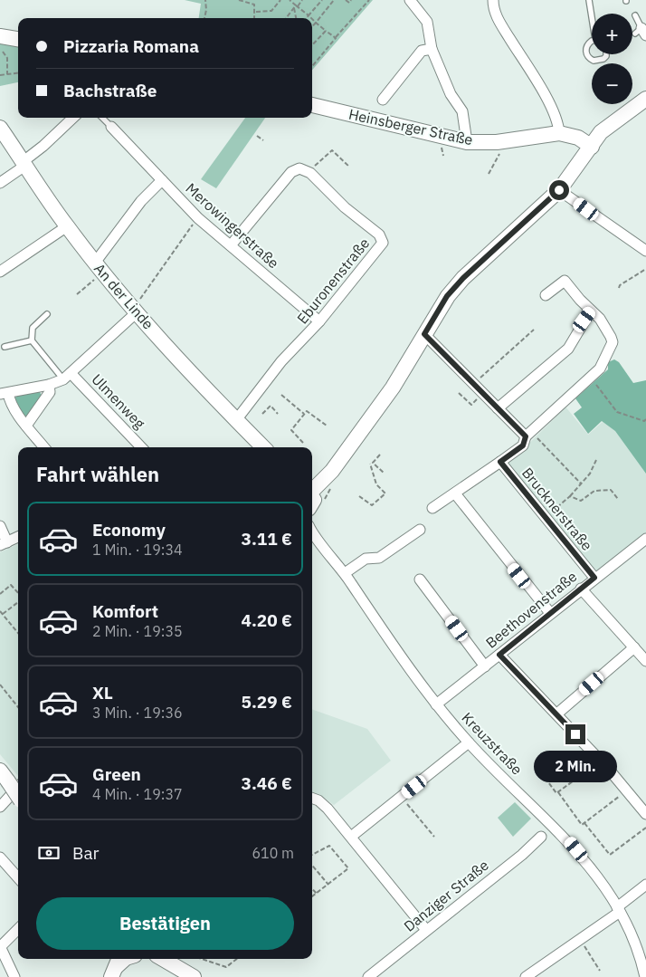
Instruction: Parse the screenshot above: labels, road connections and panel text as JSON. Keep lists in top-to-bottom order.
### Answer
{
  "streets": {
    "street": [
      "Heinsberger Straße",
      "Merowingerstraße",
      "Eburonenstraße",
      "An der Linde",
      "Ulmenweg",
      "Brucknerstraße",
      "Beethovenstraße",
      "Kreuzstraße",
      "Danziger Straße"
    ]
  },
  "crossings": [
    ["Merowingerstraße", "Eburonenstraße"],
    ["Eburonenstraße", "An der Linde"],
    ["Brucknerstraße", "Beethovenstraße"],
    ["Beethovenstraße", "Kreuzstraße"]
  ],
  "page": {
    "map_buttons": ["+", "−"],
    "banner": ["Pizzaria Romana", "Bachstraße"],
    "heading": "Fahrt wählen",
    "list": [
      {
        "name": "Economy",
        "note": "1 Min. · 19:34",
        "value": "3.11 €"
      },
      {
        "name": "Komfort",
        "note": "2 Min. · 19:35",
        "value": "4.20 €"
      },
      {
        "name": "XL",
        "note": "3 Min. · 19:36",
        "value": "5.29 €"
      },
      {
        "name": "Green",
        "note": "4 Min. · 19:37",
        "value": "3.46 €"
      }
    ],
    "bubble": "2 Min.",
    "pay": ["Bar", "610 m"],
    "buttons": "Bestätigen"
  }
}
